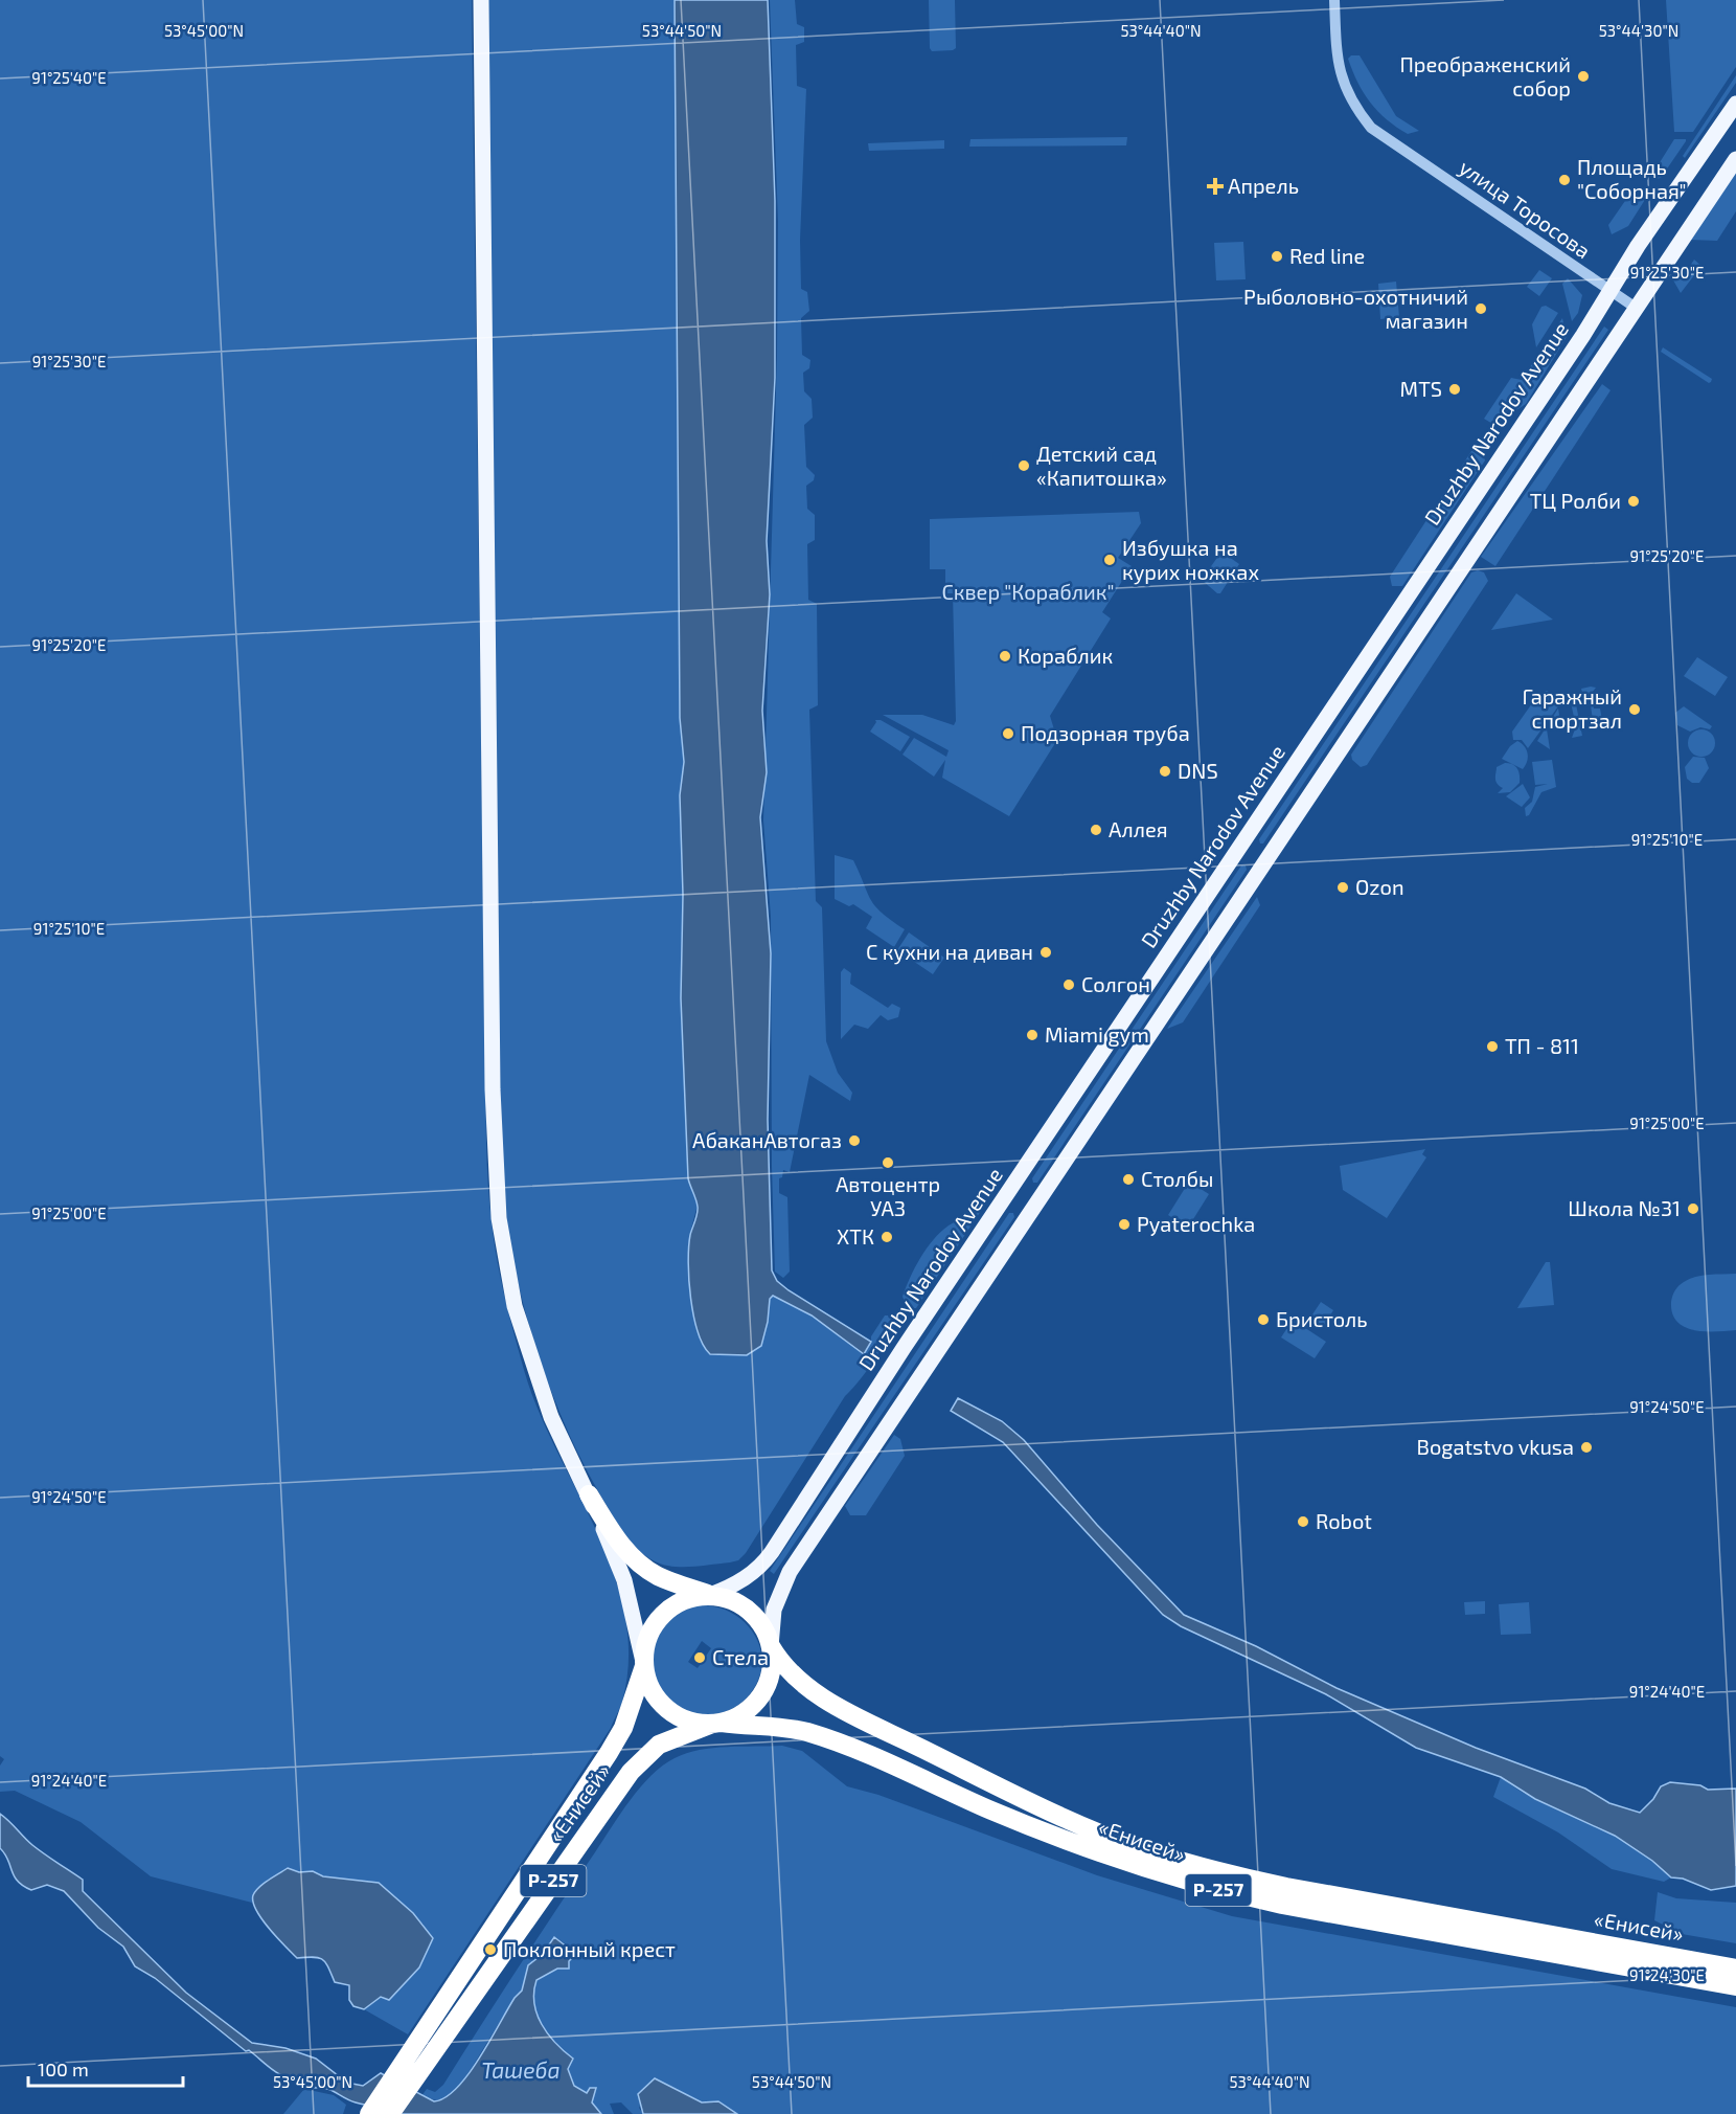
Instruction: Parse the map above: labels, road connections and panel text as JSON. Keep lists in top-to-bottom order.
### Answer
{
  "streets": {
    "highway": ["«Енисей»", "Р-257"],
    "main road": ["Druzhby Narodov Avenue"],
    "street": ["улица Торосова"]
  },
  "crossings": [
    ["улица Торосова", "Druzhby Narodov Avenue"],
    ["Druzhby Narodov Avenue", "«Енисей»"]
  ],
  "water": ["Ташеба"],
  "parks": ["Сквер \"Кораблик\""],
  "places": {
    "other": [
      "Преображенский собор",
      "Площадь \"Соборная\"",
      "Red line",
      "Рыболовно-охотничий магазин",
      "MTS",
      "Детский сад «Капитошка»",
      "ТЦ Ролби",
      "Избушка на курих ножках",
      "Кораблик",
      "Гаражный спортзал",
      "Подзорная труба",
      "DNS",
      "Аллея",
      "Ozon",
      "С кухни на диван",
      "Солгон",
      "Miami gym",
      "ТП - 811",
      "АбаканАвтогаз",
      "Автоцентр УАЗ",
      "Столбы",
      "Школа №31",
      "Pyaterochka",
      "ХТК",
      "Бристоль",
      "Bogatstvo vkusa",
      "Robot",
      "Стела",
      "Поклонный крест"
    ],
    "health": ["Апрель"]
  },
  "scale_bar": "100 m",
  "coordinates": [
    "53°44'30\"N",
    "53°45'00\"N",
    "53°44'50\"N",
    "53°44'40\"N",
    "91°25'40\"E",
    "91°25'30\"E",
    "91°25'20\"E",
    "91°25'10\"E",
    "91°25'00\"E",
    "91°24'50\"E",
    "91°24'40\"E",
    "91°24'30\"E"
  ]
}
